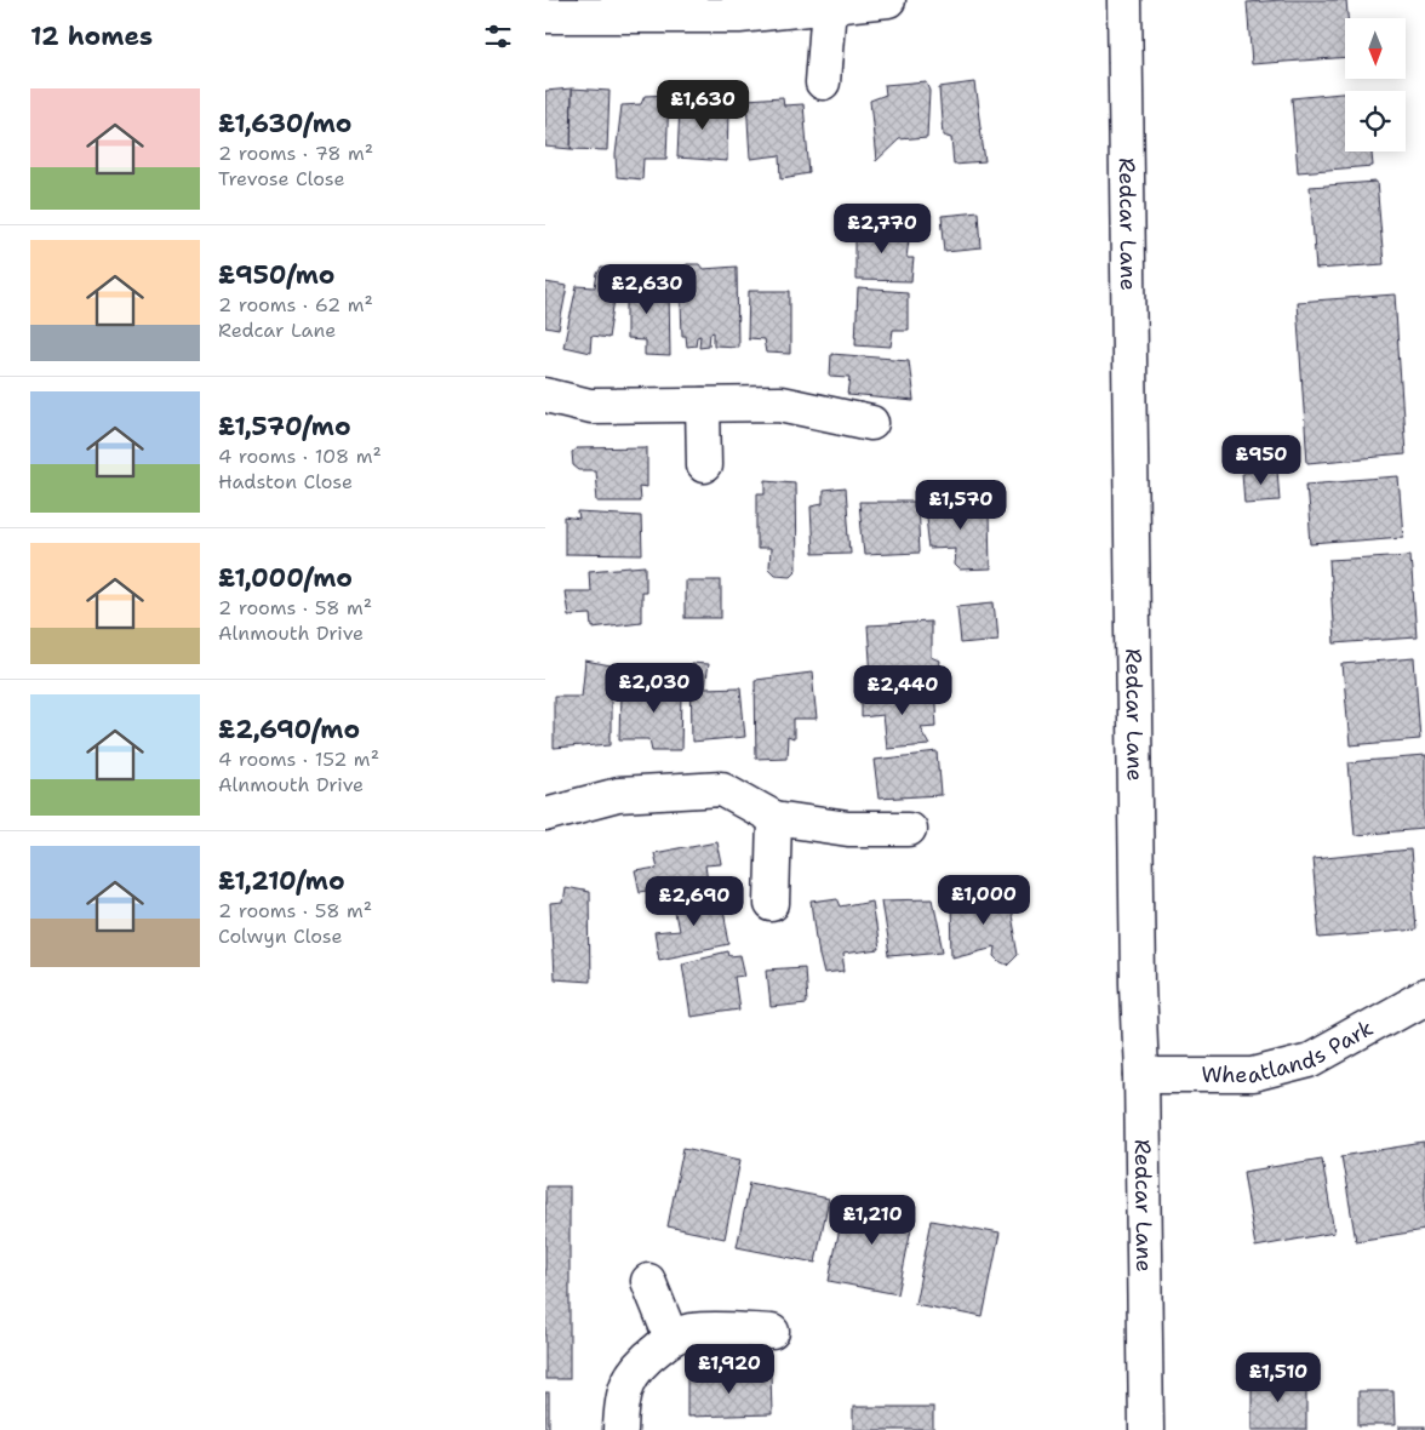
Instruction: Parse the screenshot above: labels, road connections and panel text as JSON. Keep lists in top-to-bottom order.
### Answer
{
  "streets": {
    "street": ["Redcar Lane", "Wheatlands Park"]
  },
  "crossings": [
    ["Redcar Lane", "Wheatlands Park"]
  ],
  "north": "bottom",
  "page": {
    "heading": "12 homes",
    "list": [
      {
        "name": "£1,630/mo",
        "note": "2 rooms · 78 m² · Trevose Close"
      },
      {
        "name": "£950/mo",
        "note": "2 rooms · 62 m² · Redcar Lane"
      },
      {
        "name": "£1,570/mo",
        "note": "4 rooms · 108 m² · Hadston Close"
      },
      {
        "name": "£1,000/mo",
        "note": "2 rooms · 58 m² · Alnmouth Drive"
      },
      {
        "name": "£2,690/mo",
        "note": "4 rooms · 152 m² · Alnmouth Drive"
      },
      {
        "name": "£1,210/mo",
        "note": "2 rooms · 58 m² · Colwyn Close"
      }
    ],
    "price": [
      "£1,630",
      "£2,770",
      "£2,630",
      "£950",
      "£1,570",
      "£2,030",
      "£2,440",
      "£1,000",
      "£2,690",
      "£1,210",
      "£1,920",
      "£1,510"
    ]
  }
}
